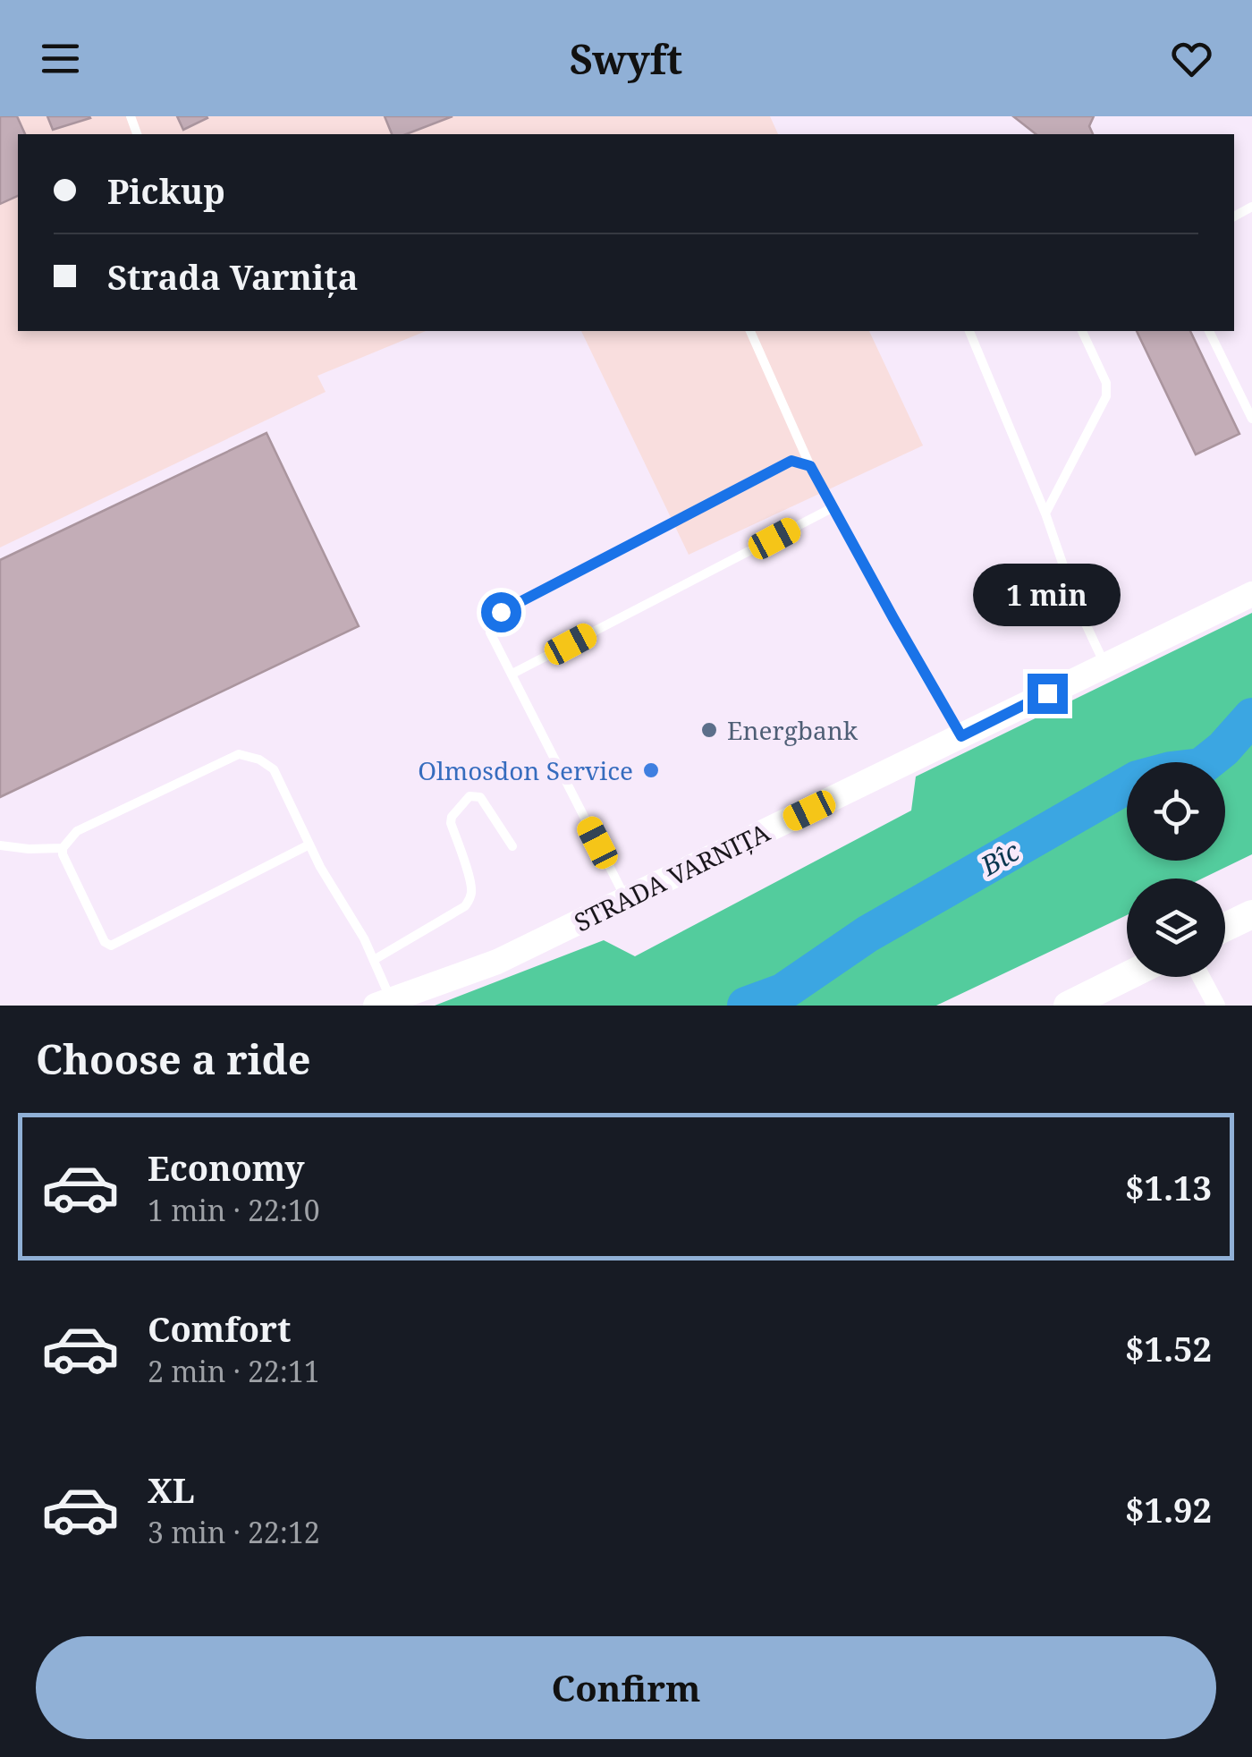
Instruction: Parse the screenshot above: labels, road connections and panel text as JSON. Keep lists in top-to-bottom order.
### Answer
{
  "streets": {
    "street": ["STRADA VARNIȚA"]
  },
  "water": ["Bîc"],
  "places": ["Energbank", "Olmosdon Service"],
  "page": {
    "header": "Swyft",
    "banner": ["Pickup", "Strada Varnița"],
    "bubble": "1 min",
    "heading": "Choose a ride",
    "list": [
      {
        "name": "Economy",
        "note": "1 min · 22:10",
        "value": "$1.13"
      },
      {
        "name": "Comfort",
        "note": "2 min · 22:11",
        "value": "$1.52"
      },
      {
        "name": "XL",
        "note": "3 min · 22:12",
        "value": "$1.92"
      }
    ],
    "buttons": "Confirm"
  }
}
